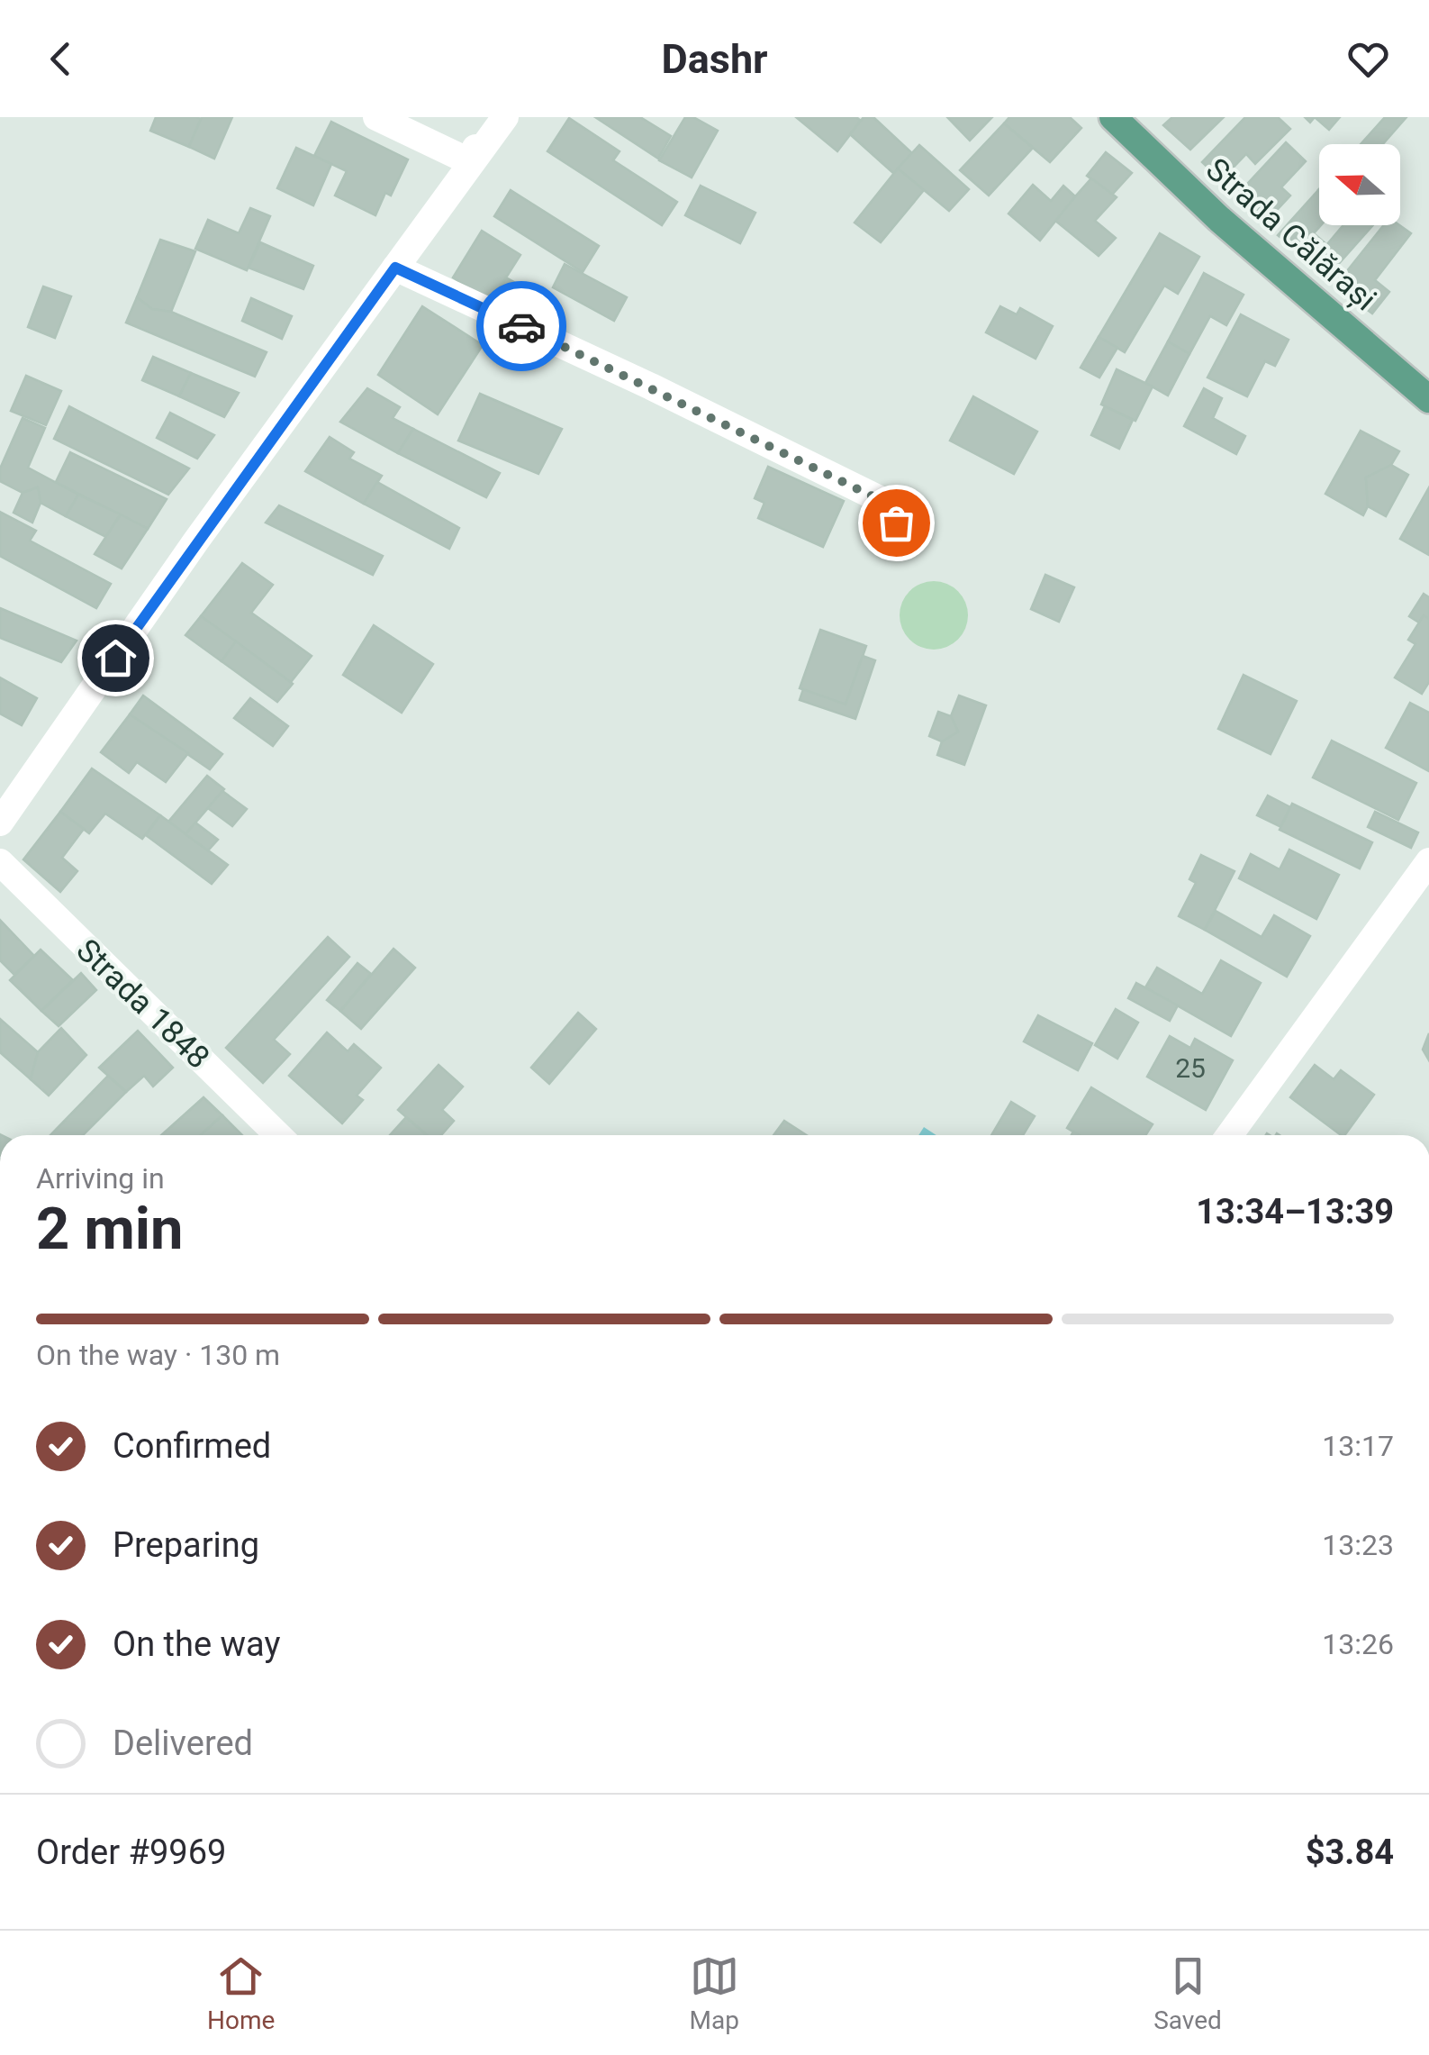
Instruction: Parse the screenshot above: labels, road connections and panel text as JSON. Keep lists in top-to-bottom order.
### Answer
{
  "streets": {
    "main road": ["Strada Călărași"],
    "street": ["Strada 1848"]
  },
  "house_numbers": ["25"],
  "north": "left",
  "page": {
    "header": "Dashr",
    "heading": ["2 min", "Arriving in", "13:34–13:39"],
    "panel": ["Order #9969", "$3.84"],
    "bar": "On the way · 130 m",
    "list": [
      ["Confirmed", "13:17"],
      ["Preparing", "13:23"],
      ["On the way", "13:26"],
      "Delivered"
    ],
    "tabs": ["Home", "Map", "Saved"]
  }
}
